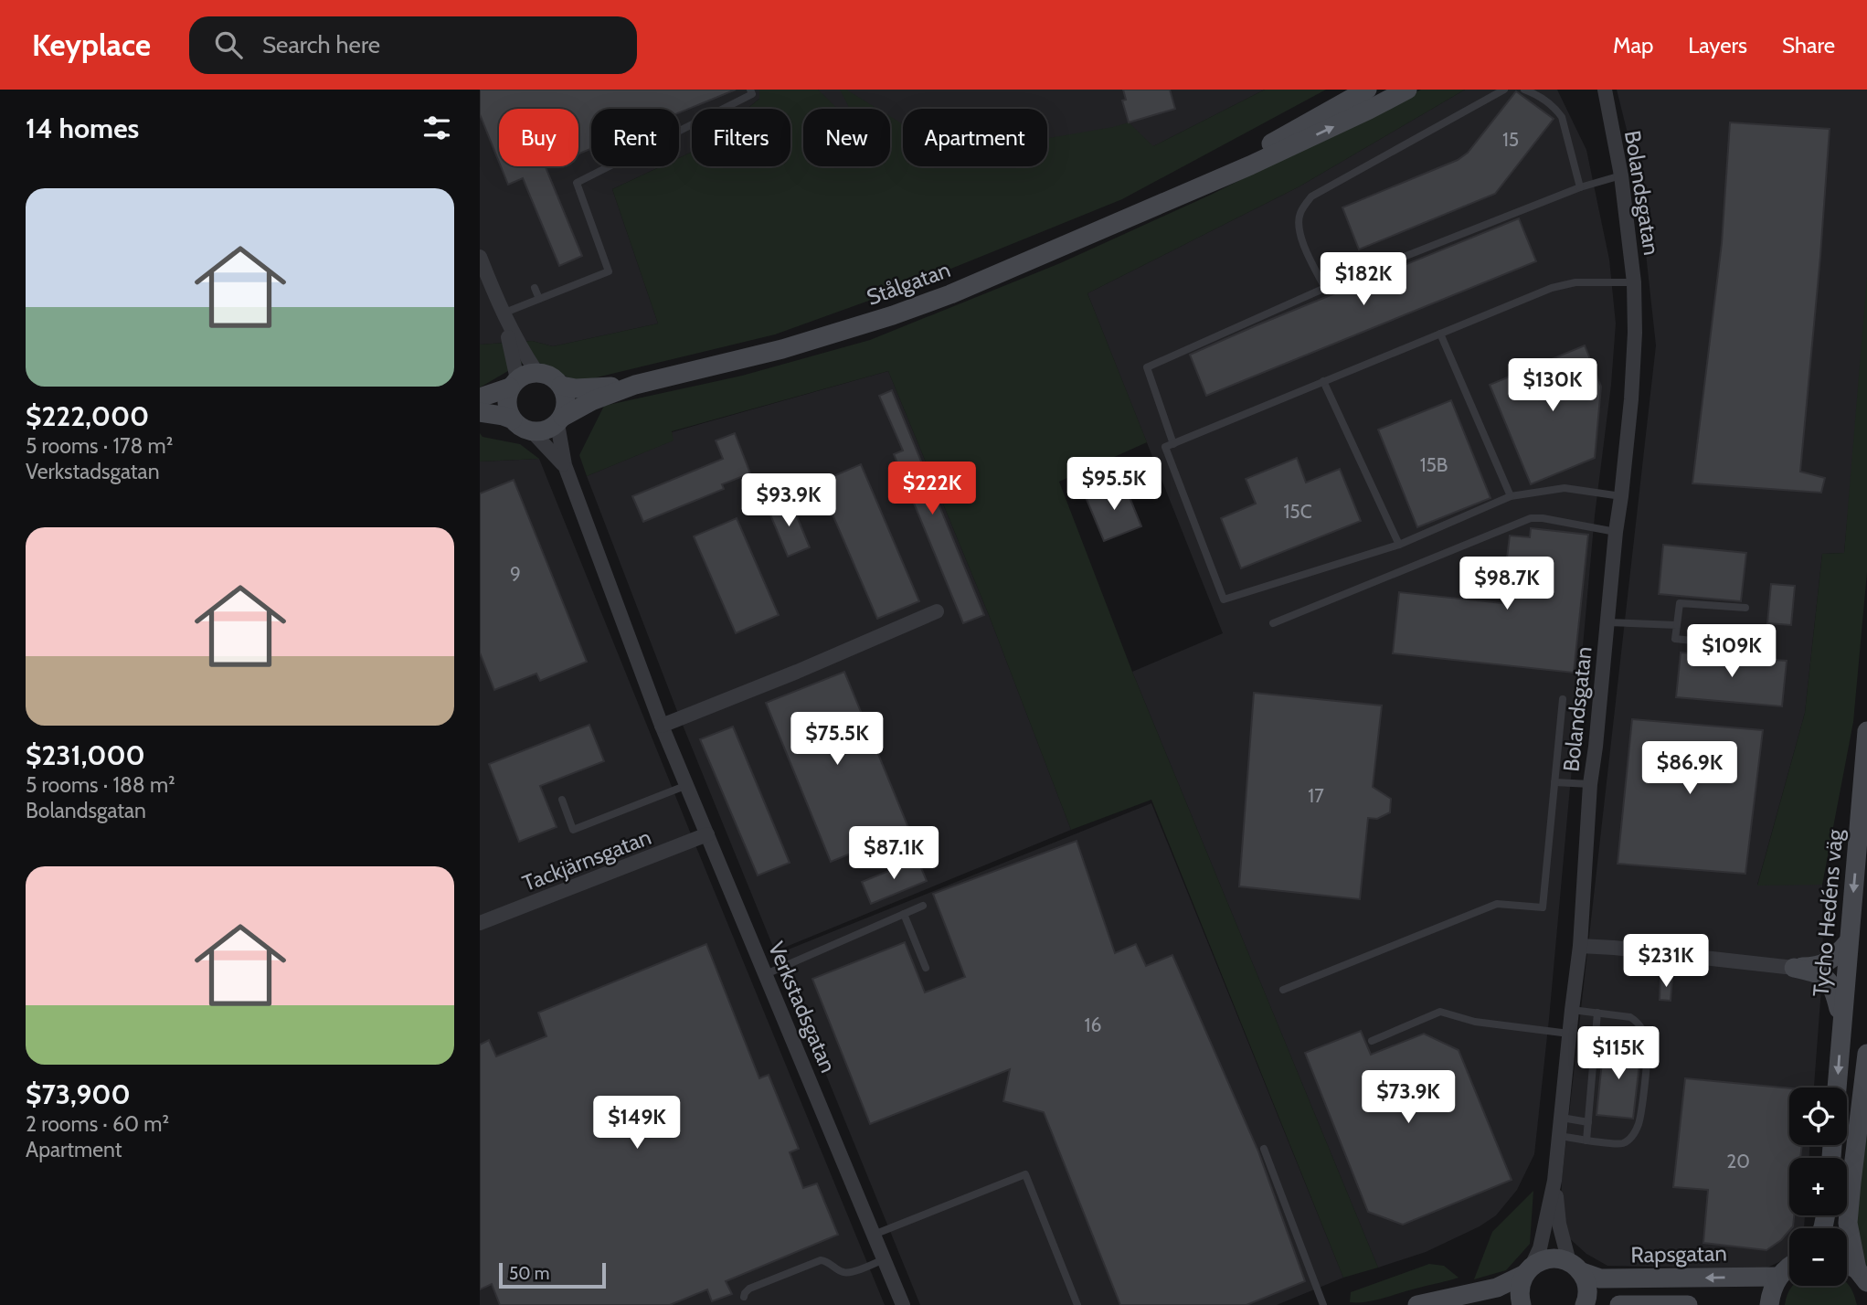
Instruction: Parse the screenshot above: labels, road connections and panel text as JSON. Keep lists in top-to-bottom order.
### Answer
{
  "streets": {
    "main road": ["Stålgatan", "Tycho Hedéns väg", "Rapsgatan"],
    "street": ["Bolandsgatan", "Tackjärnsgatan", "Verkstadsgatan"]
  },
  "crossings": [
    ["Bolandsgatan", "Rapsgatan"],
    ["Stålgatan", "Verkstadsgatan"],
    ["Tackjärnsgatan", "Verkstadsgatan"]
  ],
  "one_way": ["Tycho Hedéns väg"],
  "house_numbers": [
    "15",
    "15B",
    "15C",
    "9",
    "17",
    "16",
    "20"
  ],
  "scale_bar": "50 m",
  "page": {
    "header": "Keyplace",
    "search": "Search here",
    "nav": ["Map", "Layers", "Share"],
    "heading": "14 homes",
    "chip": [
      "Buy",
      "Rent",
      "Filters",
      "New",
      "Apartment"
    ],
    "list": [
      {
        "name": "$222,000",
        "note": "5 rooms · 178 m² · Verkstadsgatan"
      },
      {
        "name": "$231,000",
        "note": "5 rooms · 188 m² · Bolandsgatan"
      },
      {
        "name": "$73,900",
        "note": "2 rooms · 60 m² · Apartment"
      }
    ],
    "price": [
      "$182K",
      "$130K",
      "$95.5K",
      "$222K",
      "$93.9K",
      "$98.7K",
      "$109K",
      "$75.5K",
      "$86.9K",
      "$87.1K",
      "$231K",
      "$115K",
      "$73.9K",
      "$149K"
    ],
    "map_buttons": ["+", "−"],
    "scale": "50 m"
  }
}
